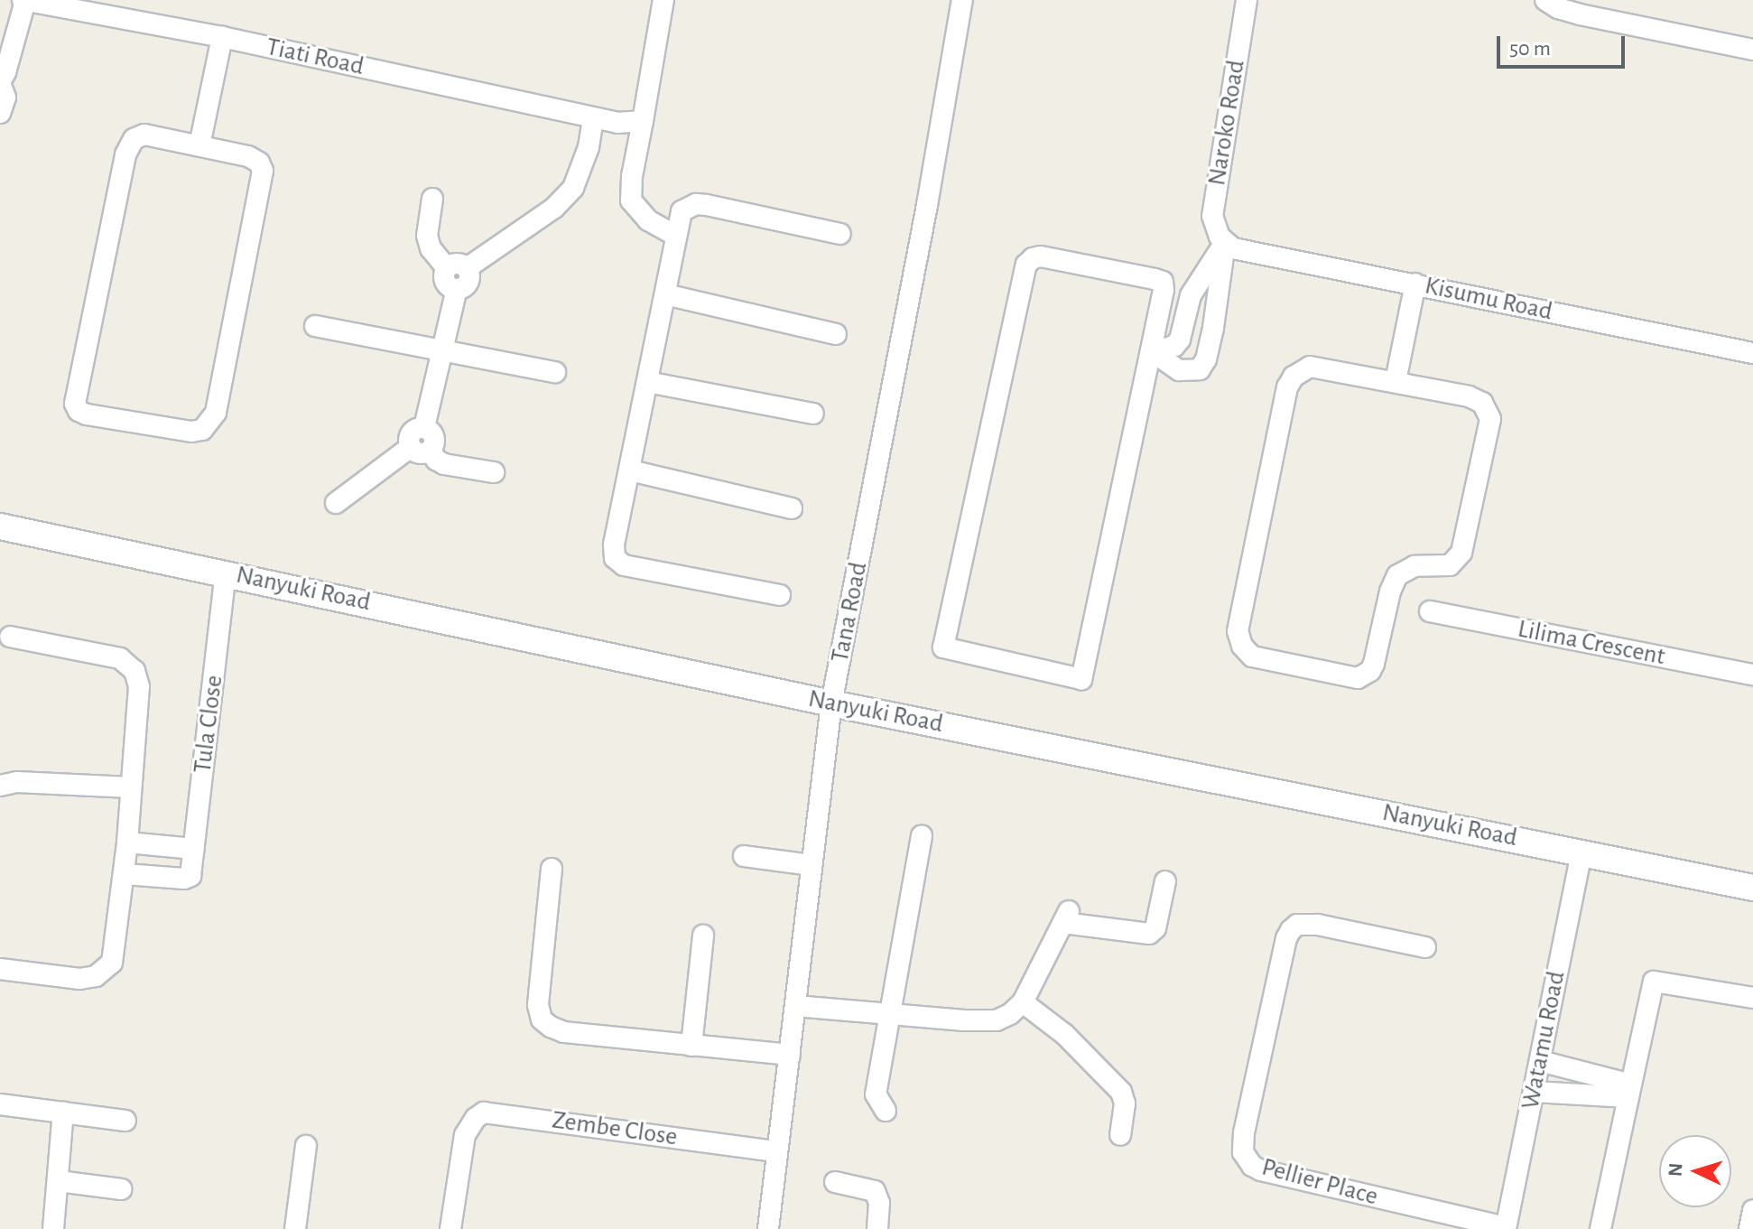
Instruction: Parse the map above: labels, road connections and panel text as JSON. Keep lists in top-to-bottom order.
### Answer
{
  "streets": {
    "street": [
      "Tiati Road",
      "Naroko Road",
      "Kisumu Road",
      "Nanyuki Road",
      "Tana Road",
      "Lilima Crescent",
      "Tula Close",
      "Watamu Road",
      "Zembe Close",
      "Pellier Place"
    ]
  },
  "crossings": [
    ["Naroko Road", "Kisumu Road"],
    ["Nanyuki Road", "Tana Road"],
    ["Nanyuki Road", "Tula Close"],
    ["Nanyuki Road", "Watamu Road"],
    ["Tana Road", "Zembe Close"],
    ["Watamu Road", "Pellier Place"]
  ],
  "scale_bar": "50 m",
  "north": "left"
}
